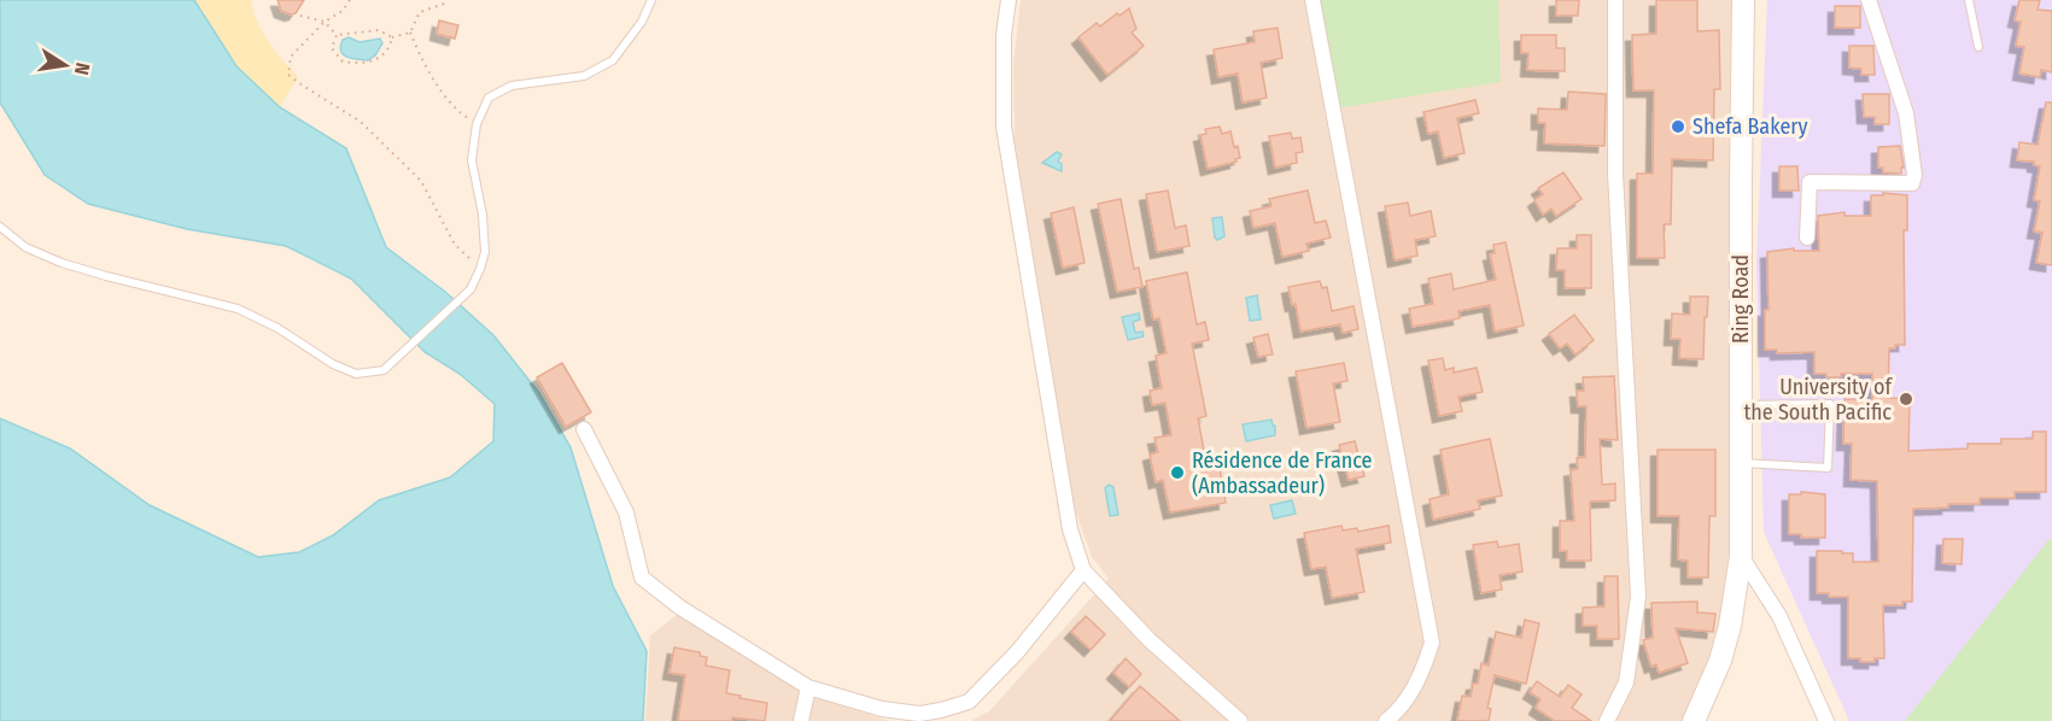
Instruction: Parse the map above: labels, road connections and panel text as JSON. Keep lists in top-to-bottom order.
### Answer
{
  "streets": {
    "main road": ["Ring Road"]
  },
  "places": ["Shefa Bakery", "University of the South Pacific", "Résidence de France (Ambassadeur)"],
  "north": "right"
}
